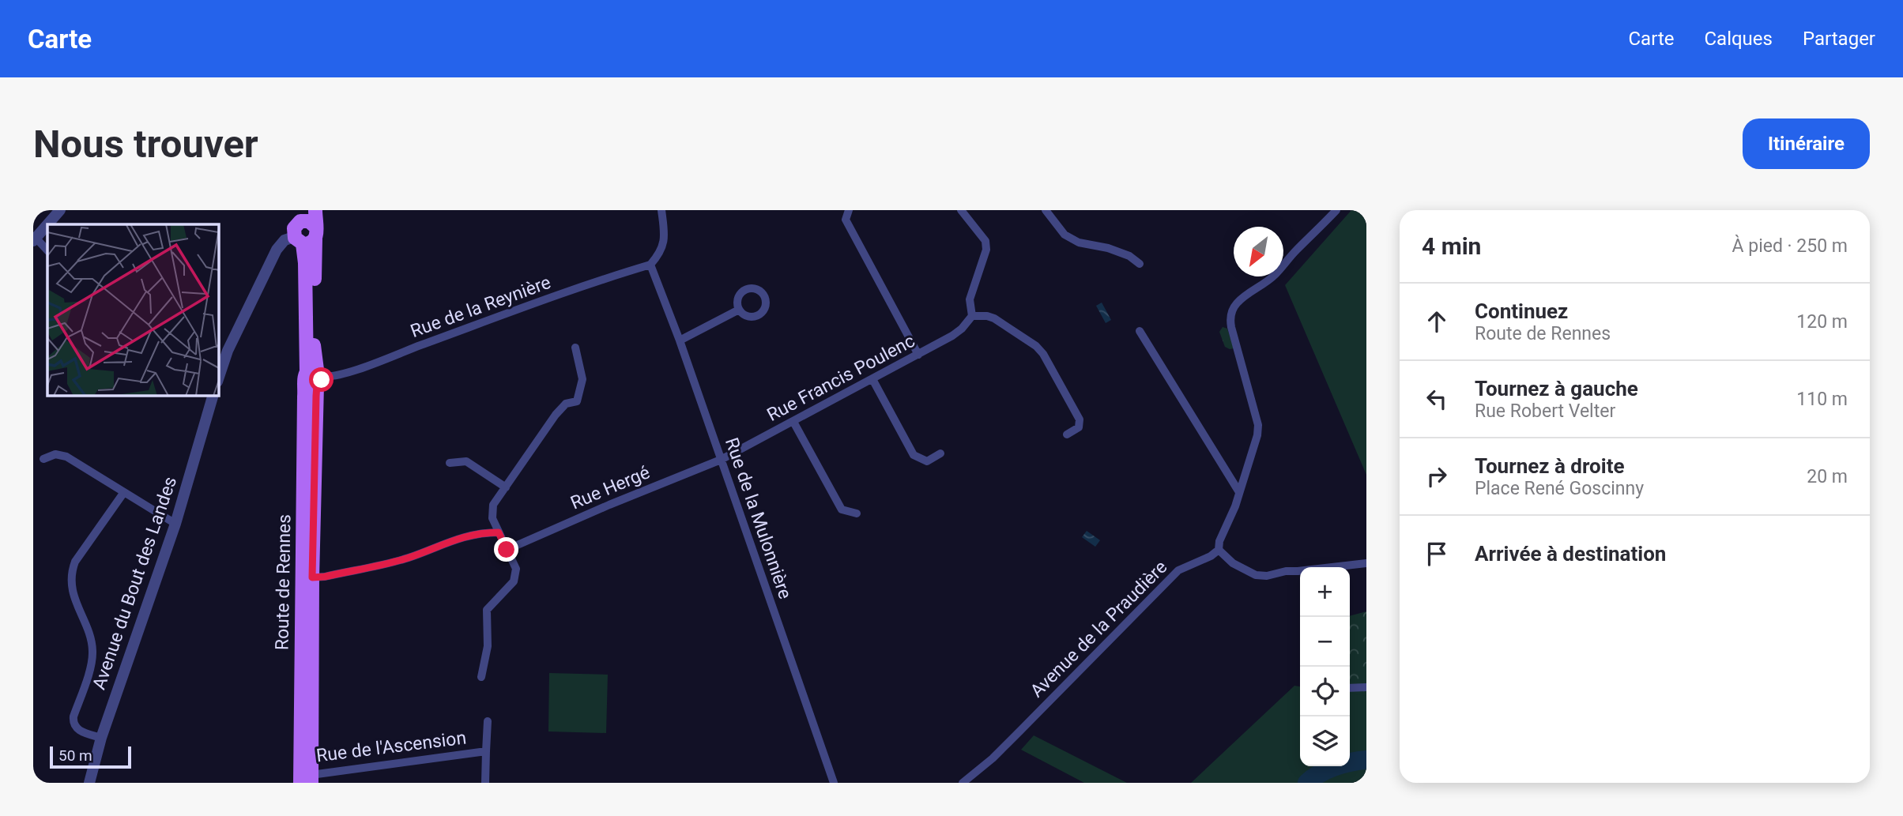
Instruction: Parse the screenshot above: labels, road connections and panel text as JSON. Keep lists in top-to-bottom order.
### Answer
{
  "streets": {
    "main road": ["Route de Rennes"],
    "street": [
      "Rue de la Reynière",
      "Rue Francis Poulenc",
      "Rue Hergé",
      "Rue de la Mulonnière",
      "Avenue du Bout des Landes",
      "Avenue de la Praudière",
      "Rue de l'Ascension"
    ]
  },
  "crossings": [
    ["Rue de la Reynière", "Rue de la Mulonnière"],
    ["Rue de la Reynière", "Route de Rennes"],
    ["Rue Francis Poulenc", "Rue Hergé"],
    ["Rue Francis Poulenc", "Rue de la Mulonnière"],
    ["Rue Hergé", "Rue de la Mulonnière"],
    ["Route de Rennes", "Rue de l'Ascension"]
  ],
  "scale_bar": "50 m",
  "north": "bottom left",
  "page": {
    "header": "Carte",
    "nav": ["Carte", "Calques", "Partager"],
    "buttons": "Itinéraire",
    "title": "Nous trouver",
    "heading": ["4 min", "À pied · 250 m"],
    "list": [
      ["Continuez", "Route de Rennes", "120 m"],
      ["Tournez à gauche", "Rue Robert Velter", "110 m"],
      ["Tournez à droite", "Place René Goscinny", "20 m"],
      "Arrivée à destination"
    ],
    "map_buttons": ["+", "−"],
    "scale": "50 m"
  }
}
